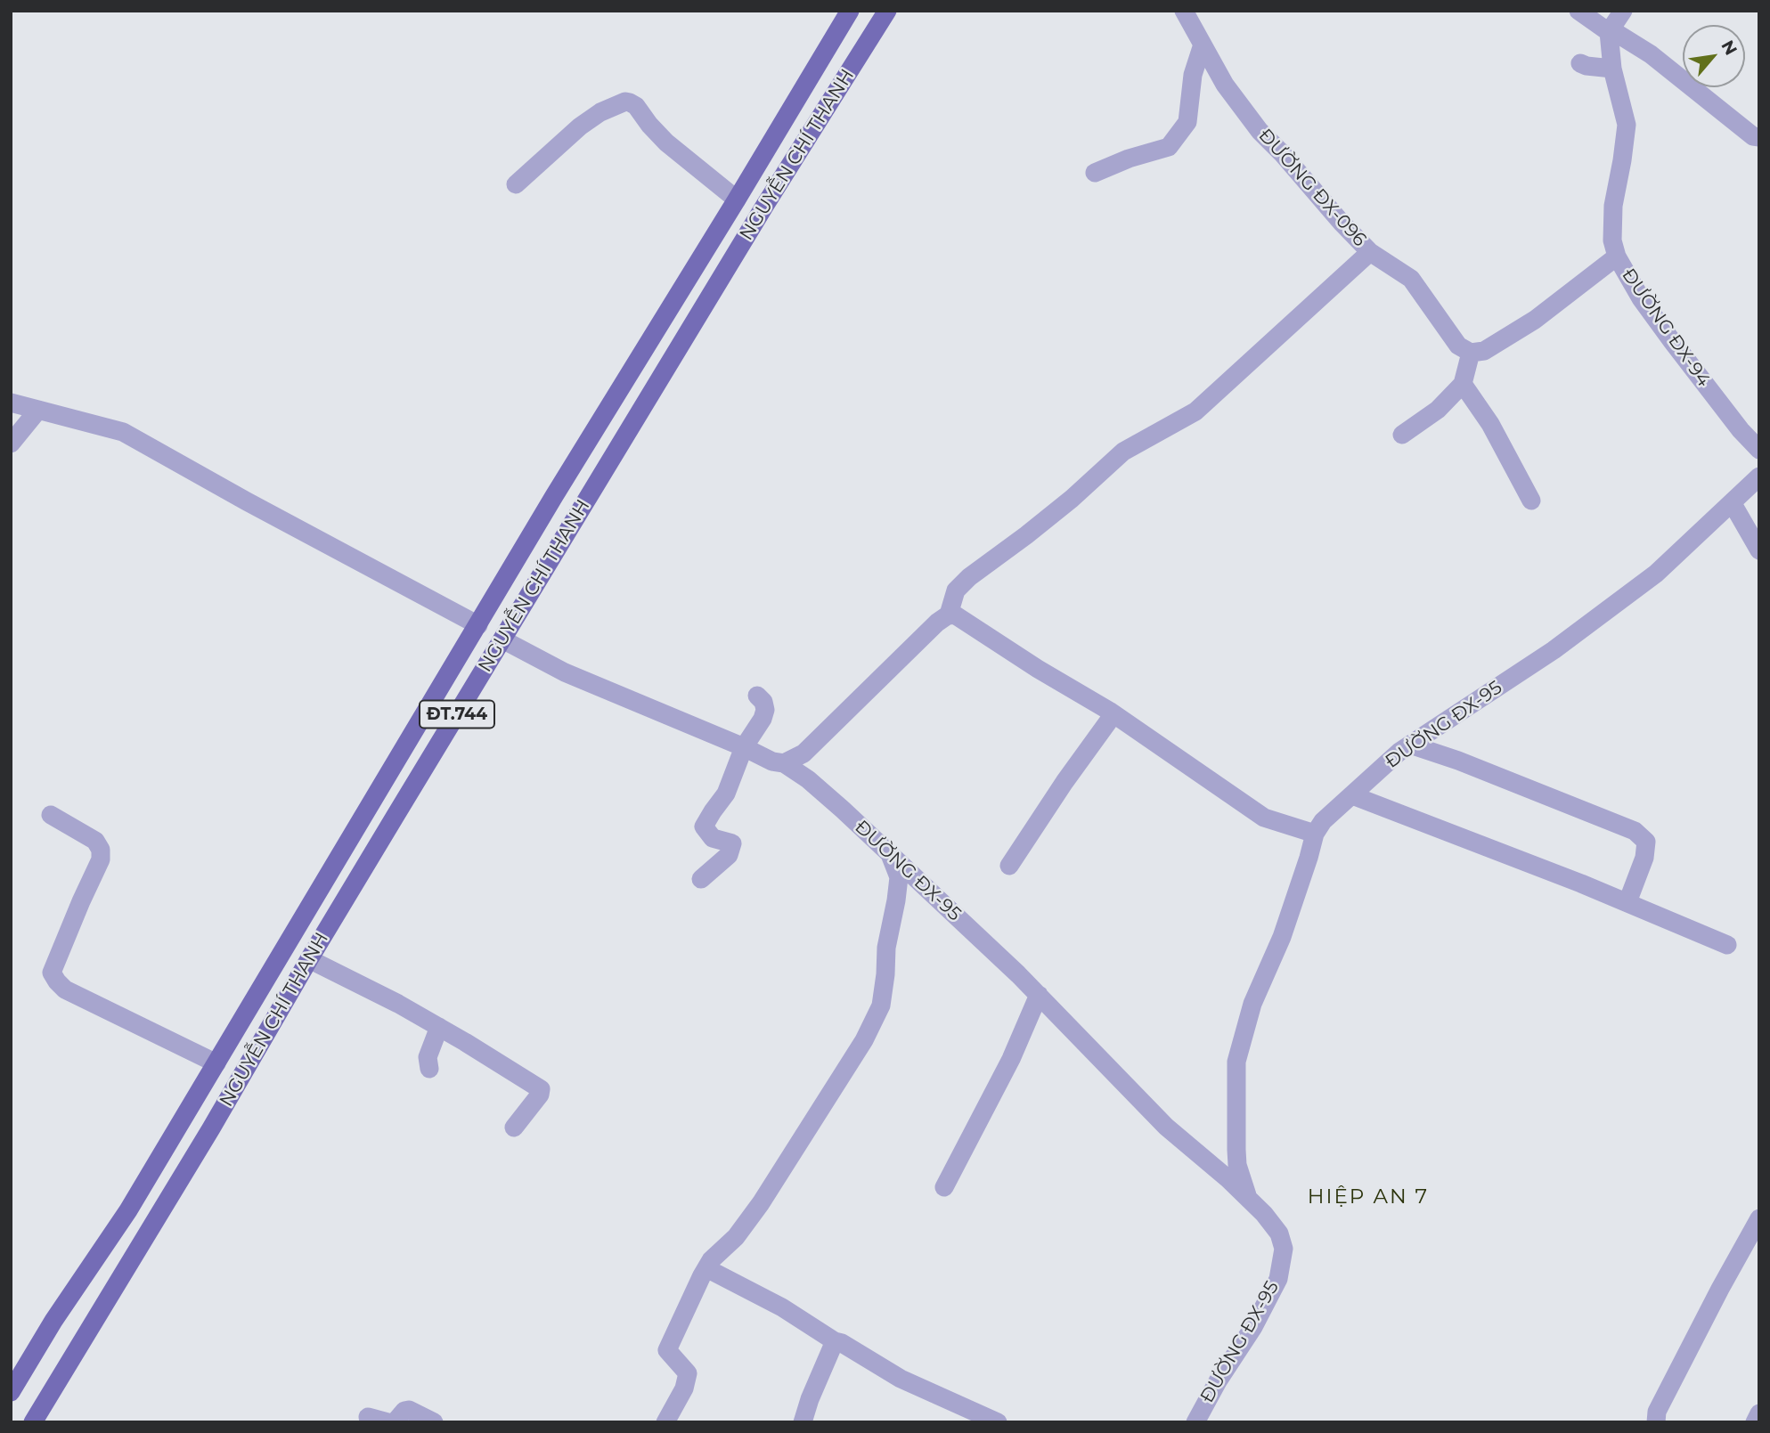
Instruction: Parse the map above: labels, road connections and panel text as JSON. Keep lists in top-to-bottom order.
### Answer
{
  "streets": {
    "main road": ["NGUYỄN CHÍ THANH", "ĐT.744"],
    "street": ["ĐƯỜNG ĐX-096", "ĐƯỜNG ĐX-94", "ĐƯỜNG ĐX-95"]
  },
  "crossings": [
    ["NGUYỄN CHÍ THANH", "ĐƯỜNG ĐX-95"]
  ],
  "districts": ["HIỆP AN 7"],
  "north": "top right"
}
